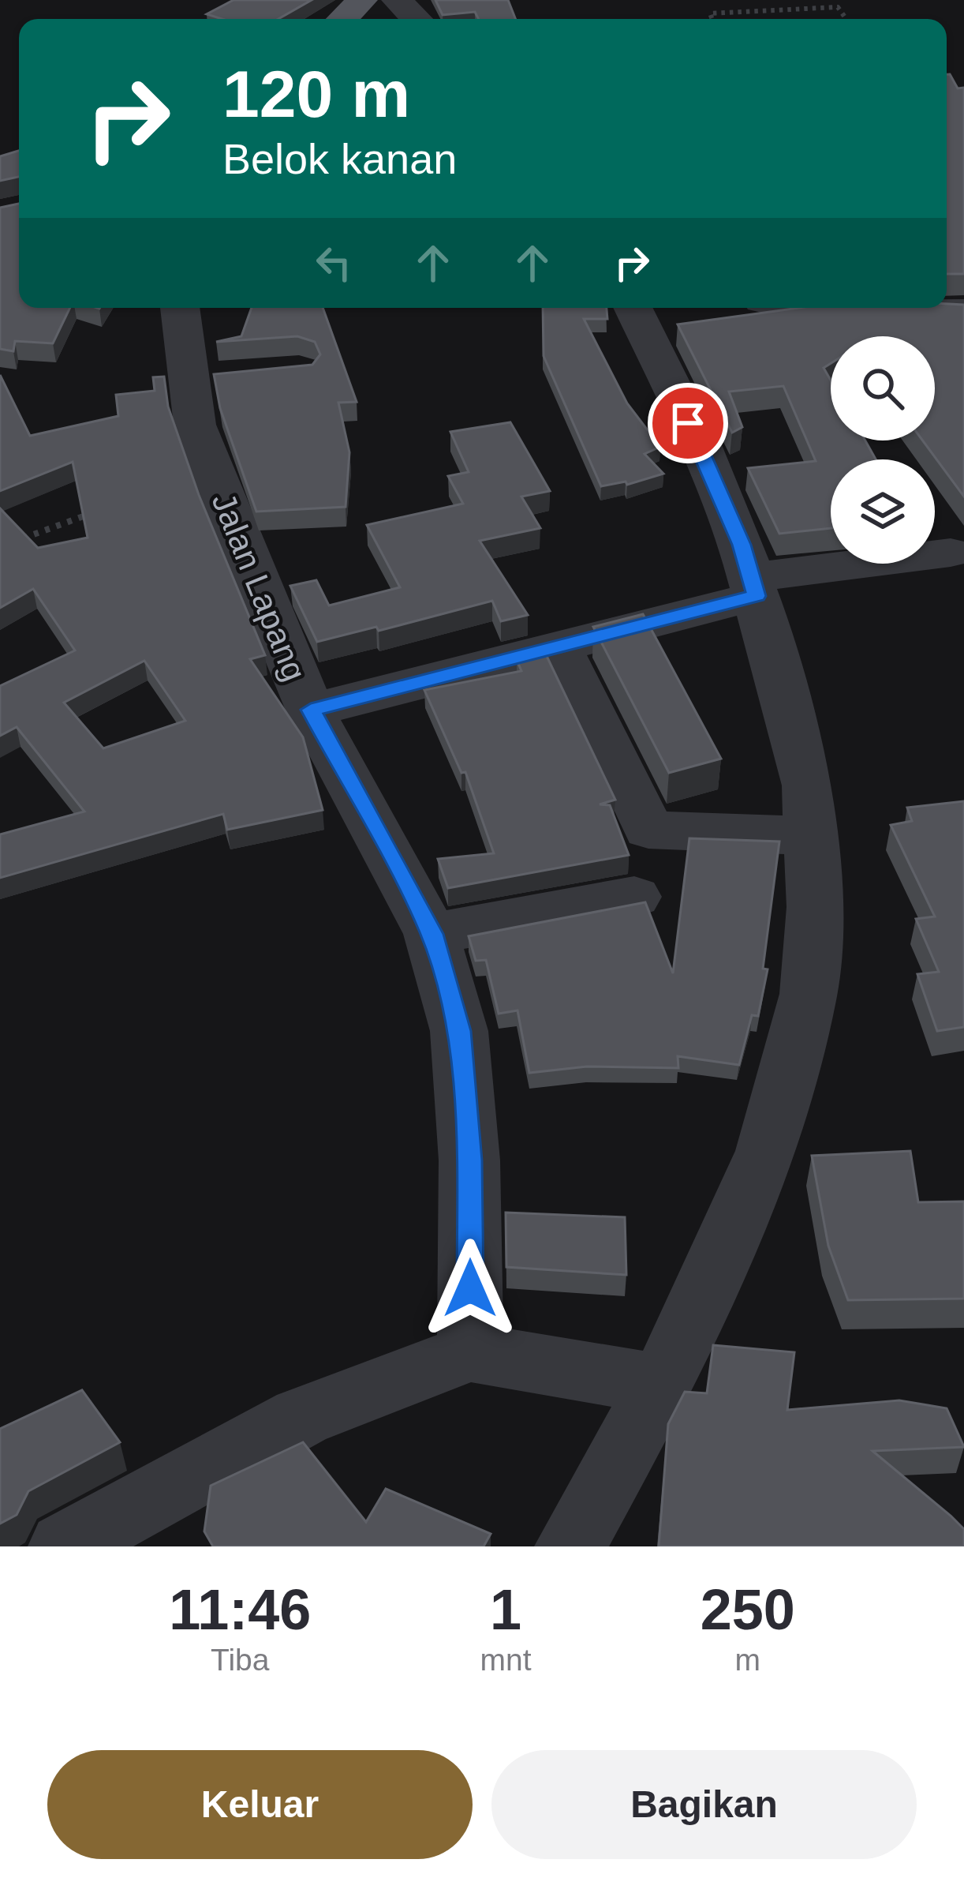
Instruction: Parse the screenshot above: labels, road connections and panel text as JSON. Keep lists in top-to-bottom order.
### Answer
{
  "streets": {
    "street": ["Jalan Lapang"]
  },
  "page": {
    "turn": ["120 m", "Belok kanan"],
    "eta": [
      "11:46",
      "Tiba",
      "1",
      "mnt",
      "250",
      "m"
    ],
    "buttons": ["Keluar", "Bagikan"]
  }
}
